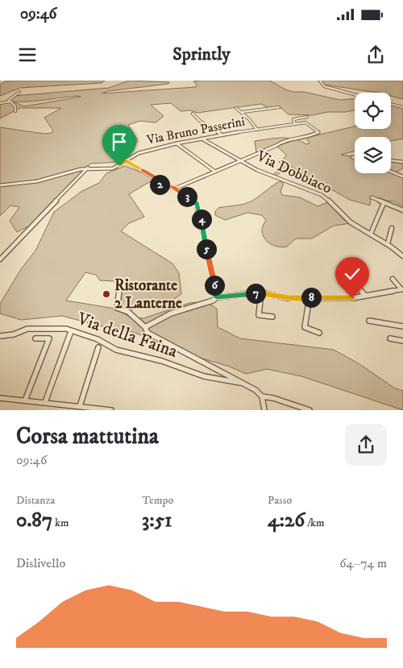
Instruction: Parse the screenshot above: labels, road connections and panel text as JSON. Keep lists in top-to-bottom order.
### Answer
{
  "streets": {
    "street": ["Via Bruno Passerini", "Via Dobbiaco", "Via della Faina"]
  },
  "crossings": [
    ["Via Bruno Passerini", "Via Dobbiaco"]
  ],
  "places": ["Ristorante 2 Lanterne"],
  "page": {
    "status": "09:46",
    "header": "Sprintly",
    "pins": [
      "2",
      "3",
      "4",
      "5",
      "6",
      "7",
      "8"
    ],
    "heading": ["Corsa mattutina", "09:46"],
    "stats": [
      ["Distanza", "0.87 km"],
      ["Tempo", "3:51"],
      ["Passo", "4:26 /km"]
    ],
    "chart": ["Dislivello", "64–74 m"]
  }
}
